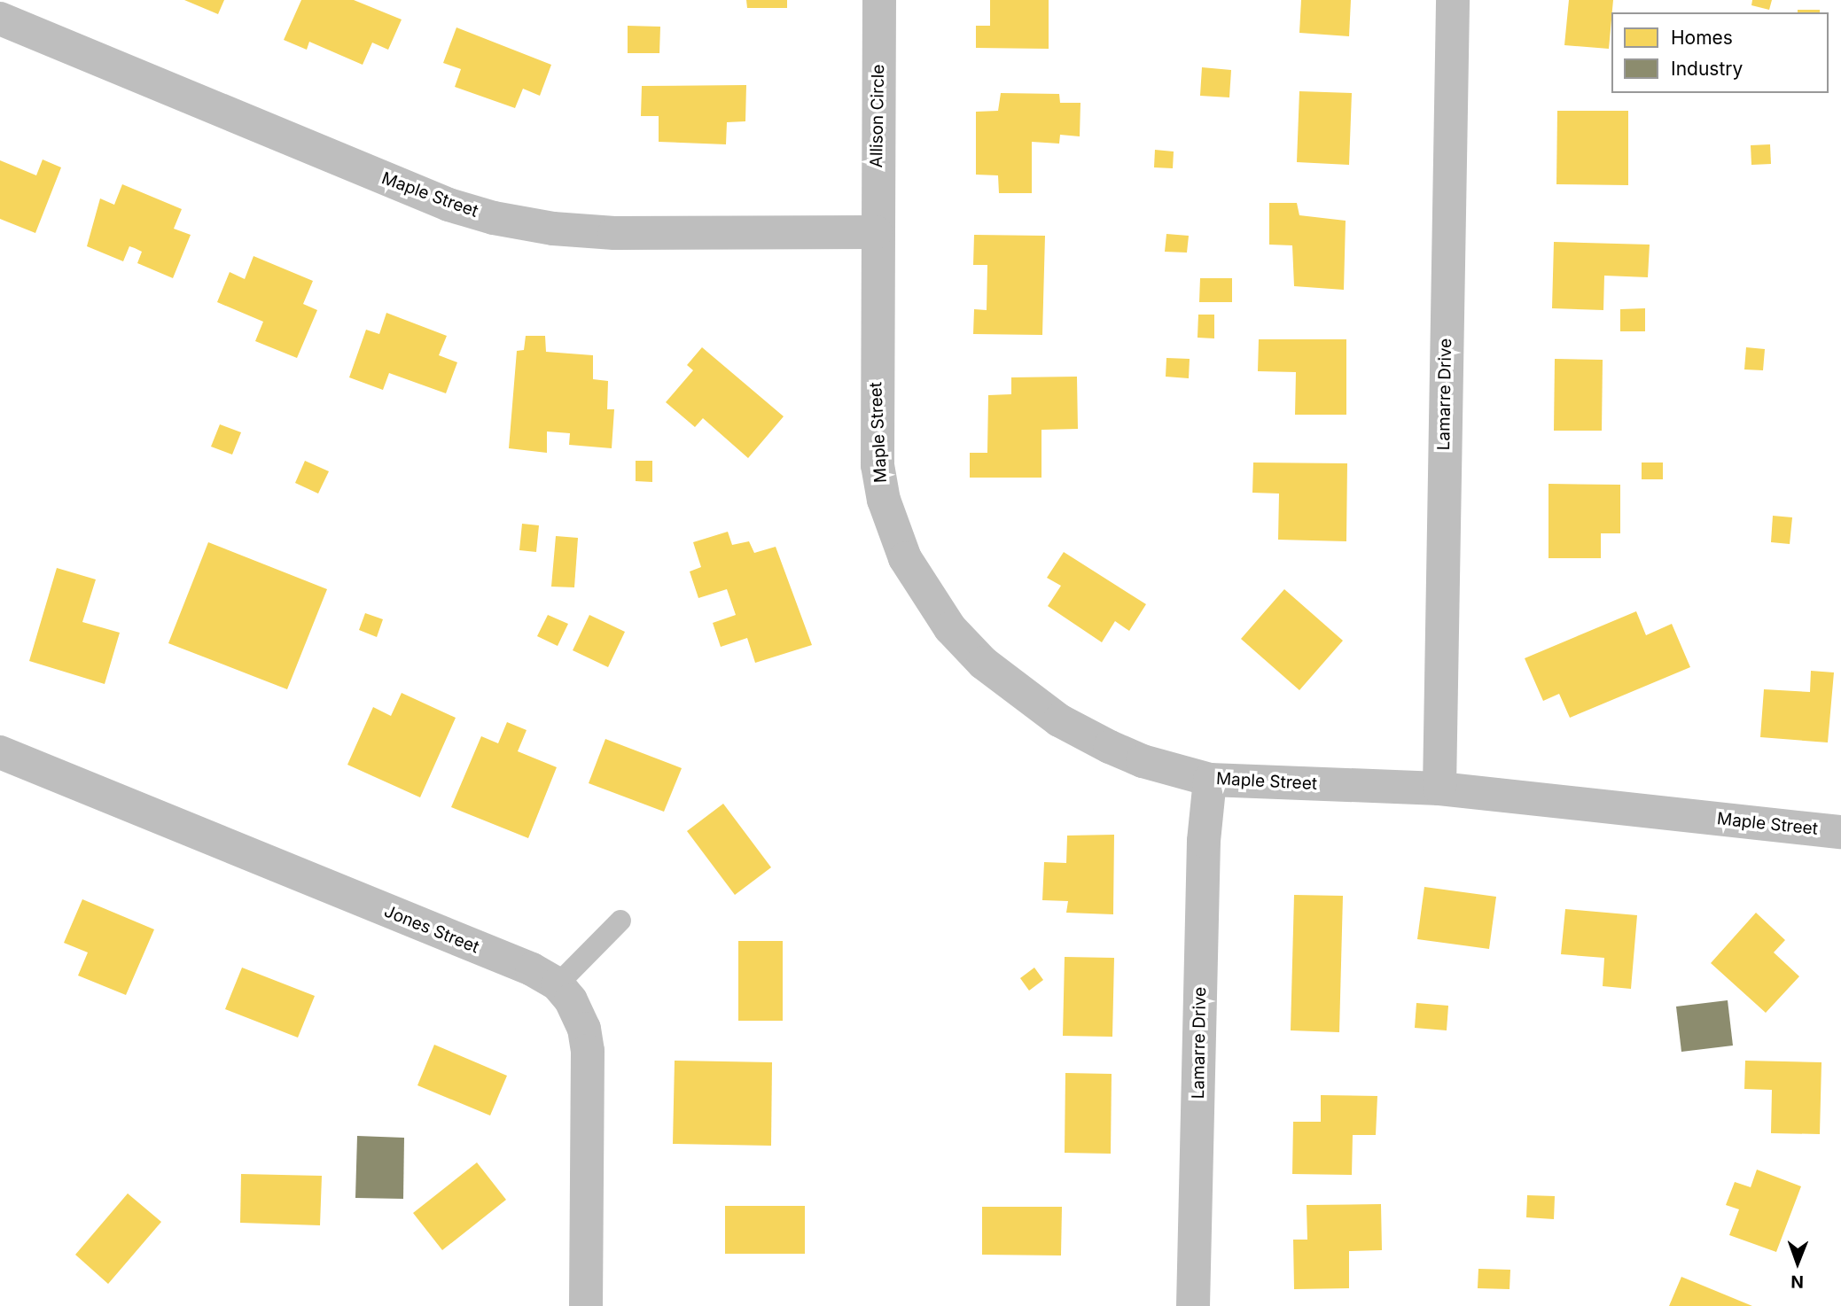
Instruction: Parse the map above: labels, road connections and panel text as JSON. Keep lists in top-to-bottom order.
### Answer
{
  "streets": {
    "street": [
      "Allison Circle",
      "Maple Street",
      "Lamarre Drive",
      "Jones Street"
    ]
  },
  "crossings": [
    ["Allison Circle", "Maple Street"],
    ["Maple Street", "Lamarre Drive"]
  ],
  "legend": ["Homes", "Industry"],
  "north": "bottom"
}
